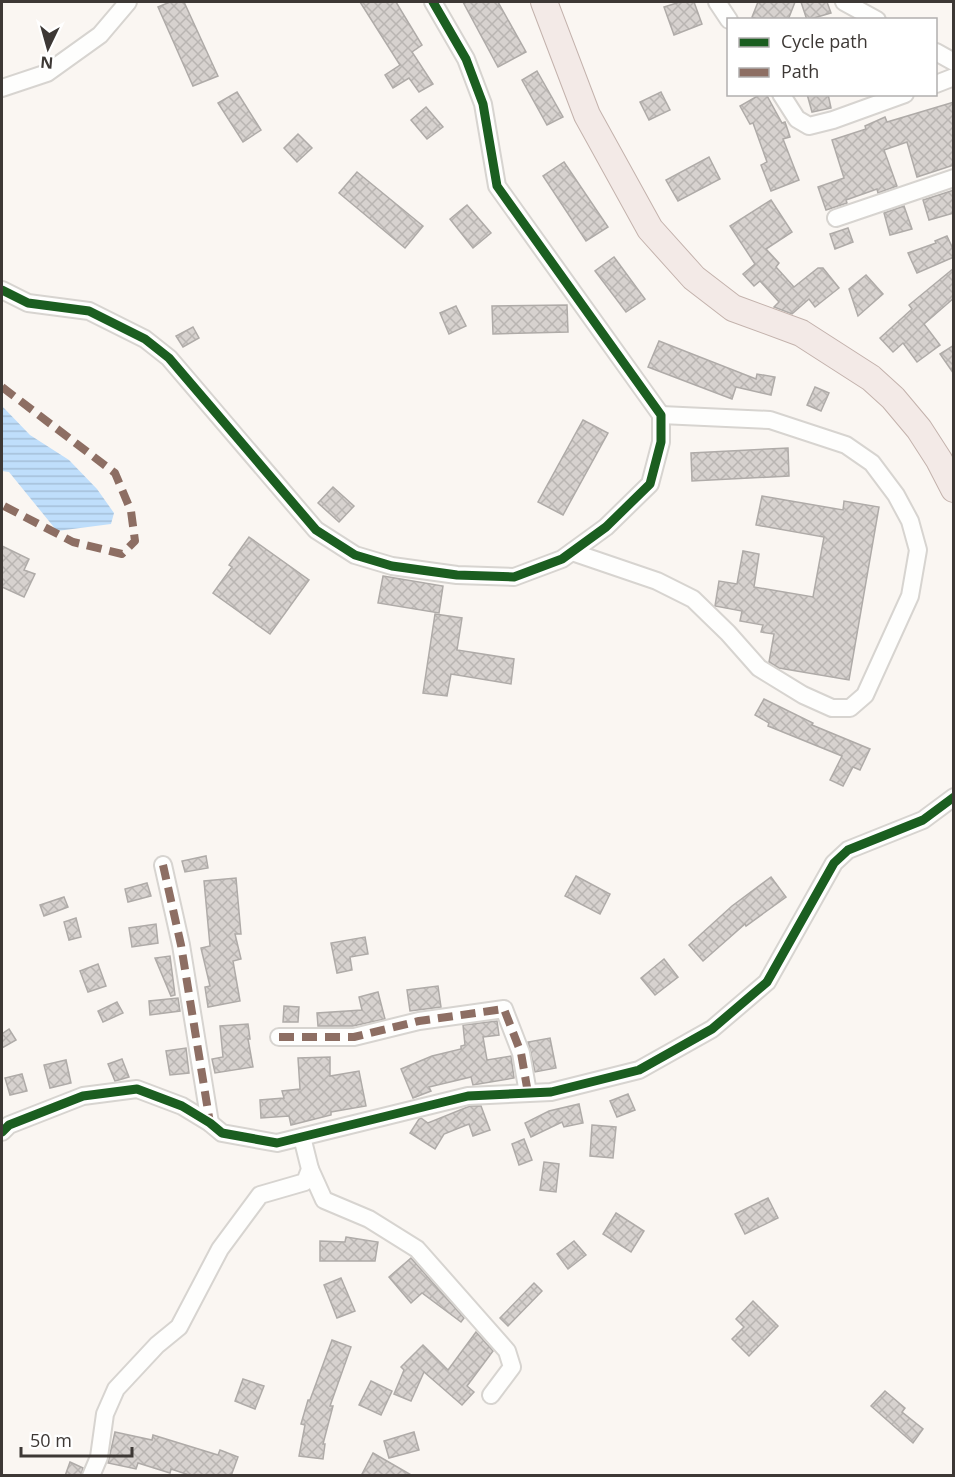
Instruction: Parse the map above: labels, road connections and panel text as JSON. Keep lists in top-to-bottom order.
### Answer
{
  "legend": ["Cycle path", "Path"],
  "scale_bar": "50 m",
  "north": "bottom"
}
